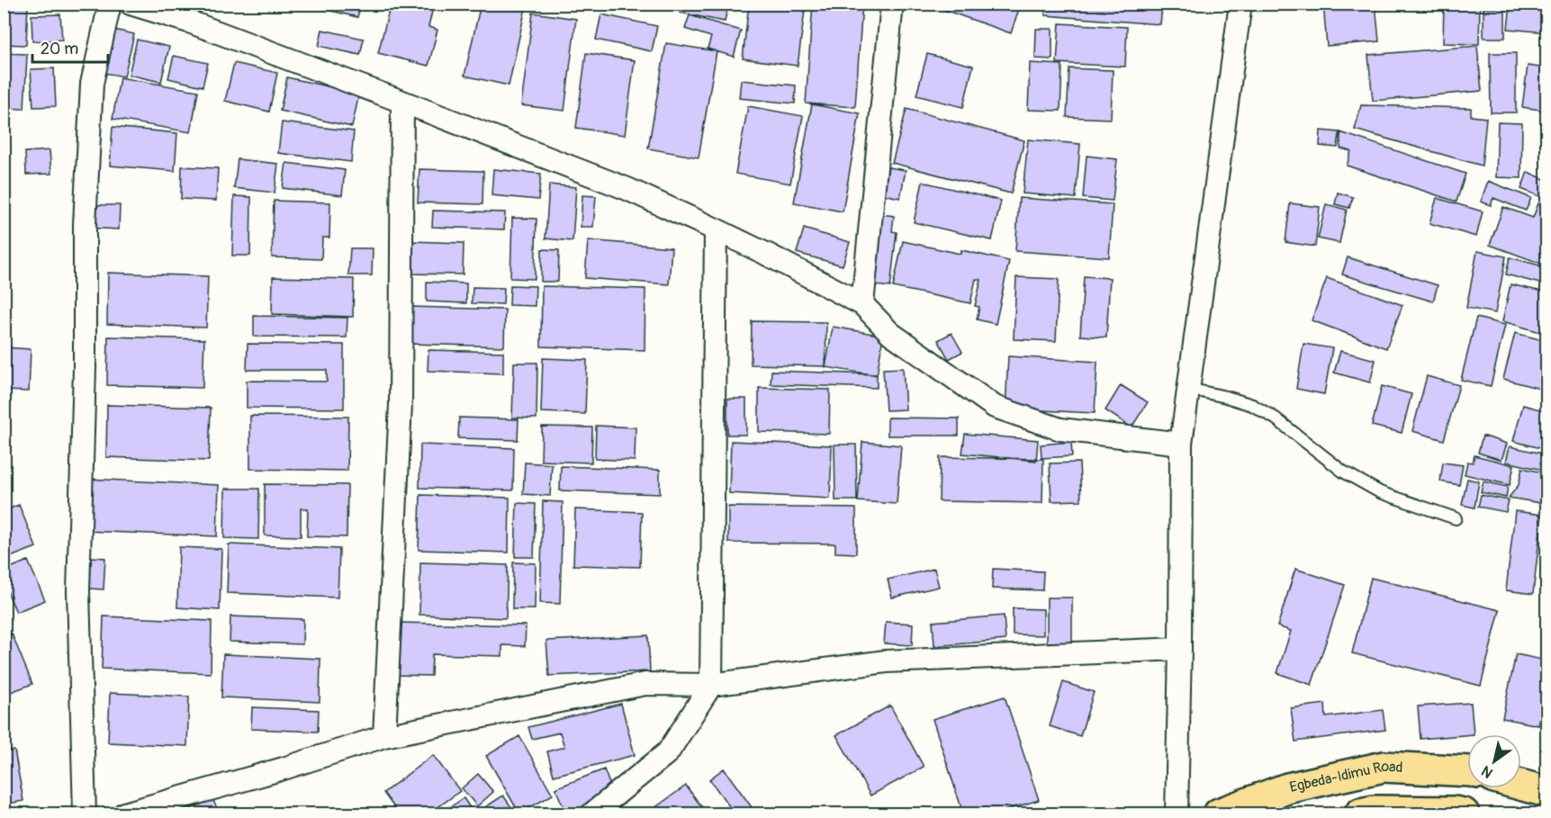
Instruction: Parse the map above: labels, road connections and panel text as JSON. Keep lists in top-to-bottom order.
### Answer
{
  "streets": {
    "main road": ["Egbeda-Idimu Road"]
  },
  "scale_bar": "20 m",
  "north": "bottom left"
}
